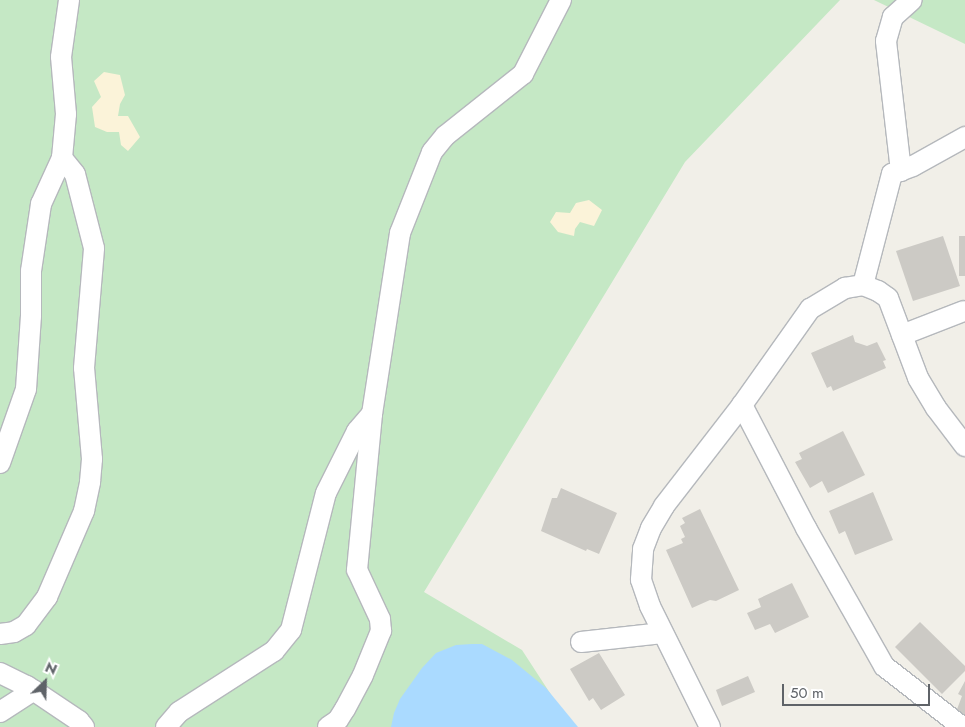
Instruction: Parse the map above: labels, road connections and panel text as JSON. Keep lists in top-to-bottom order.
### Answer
{
  "scale_bar": "50 m",
  "north": "top right"
}
